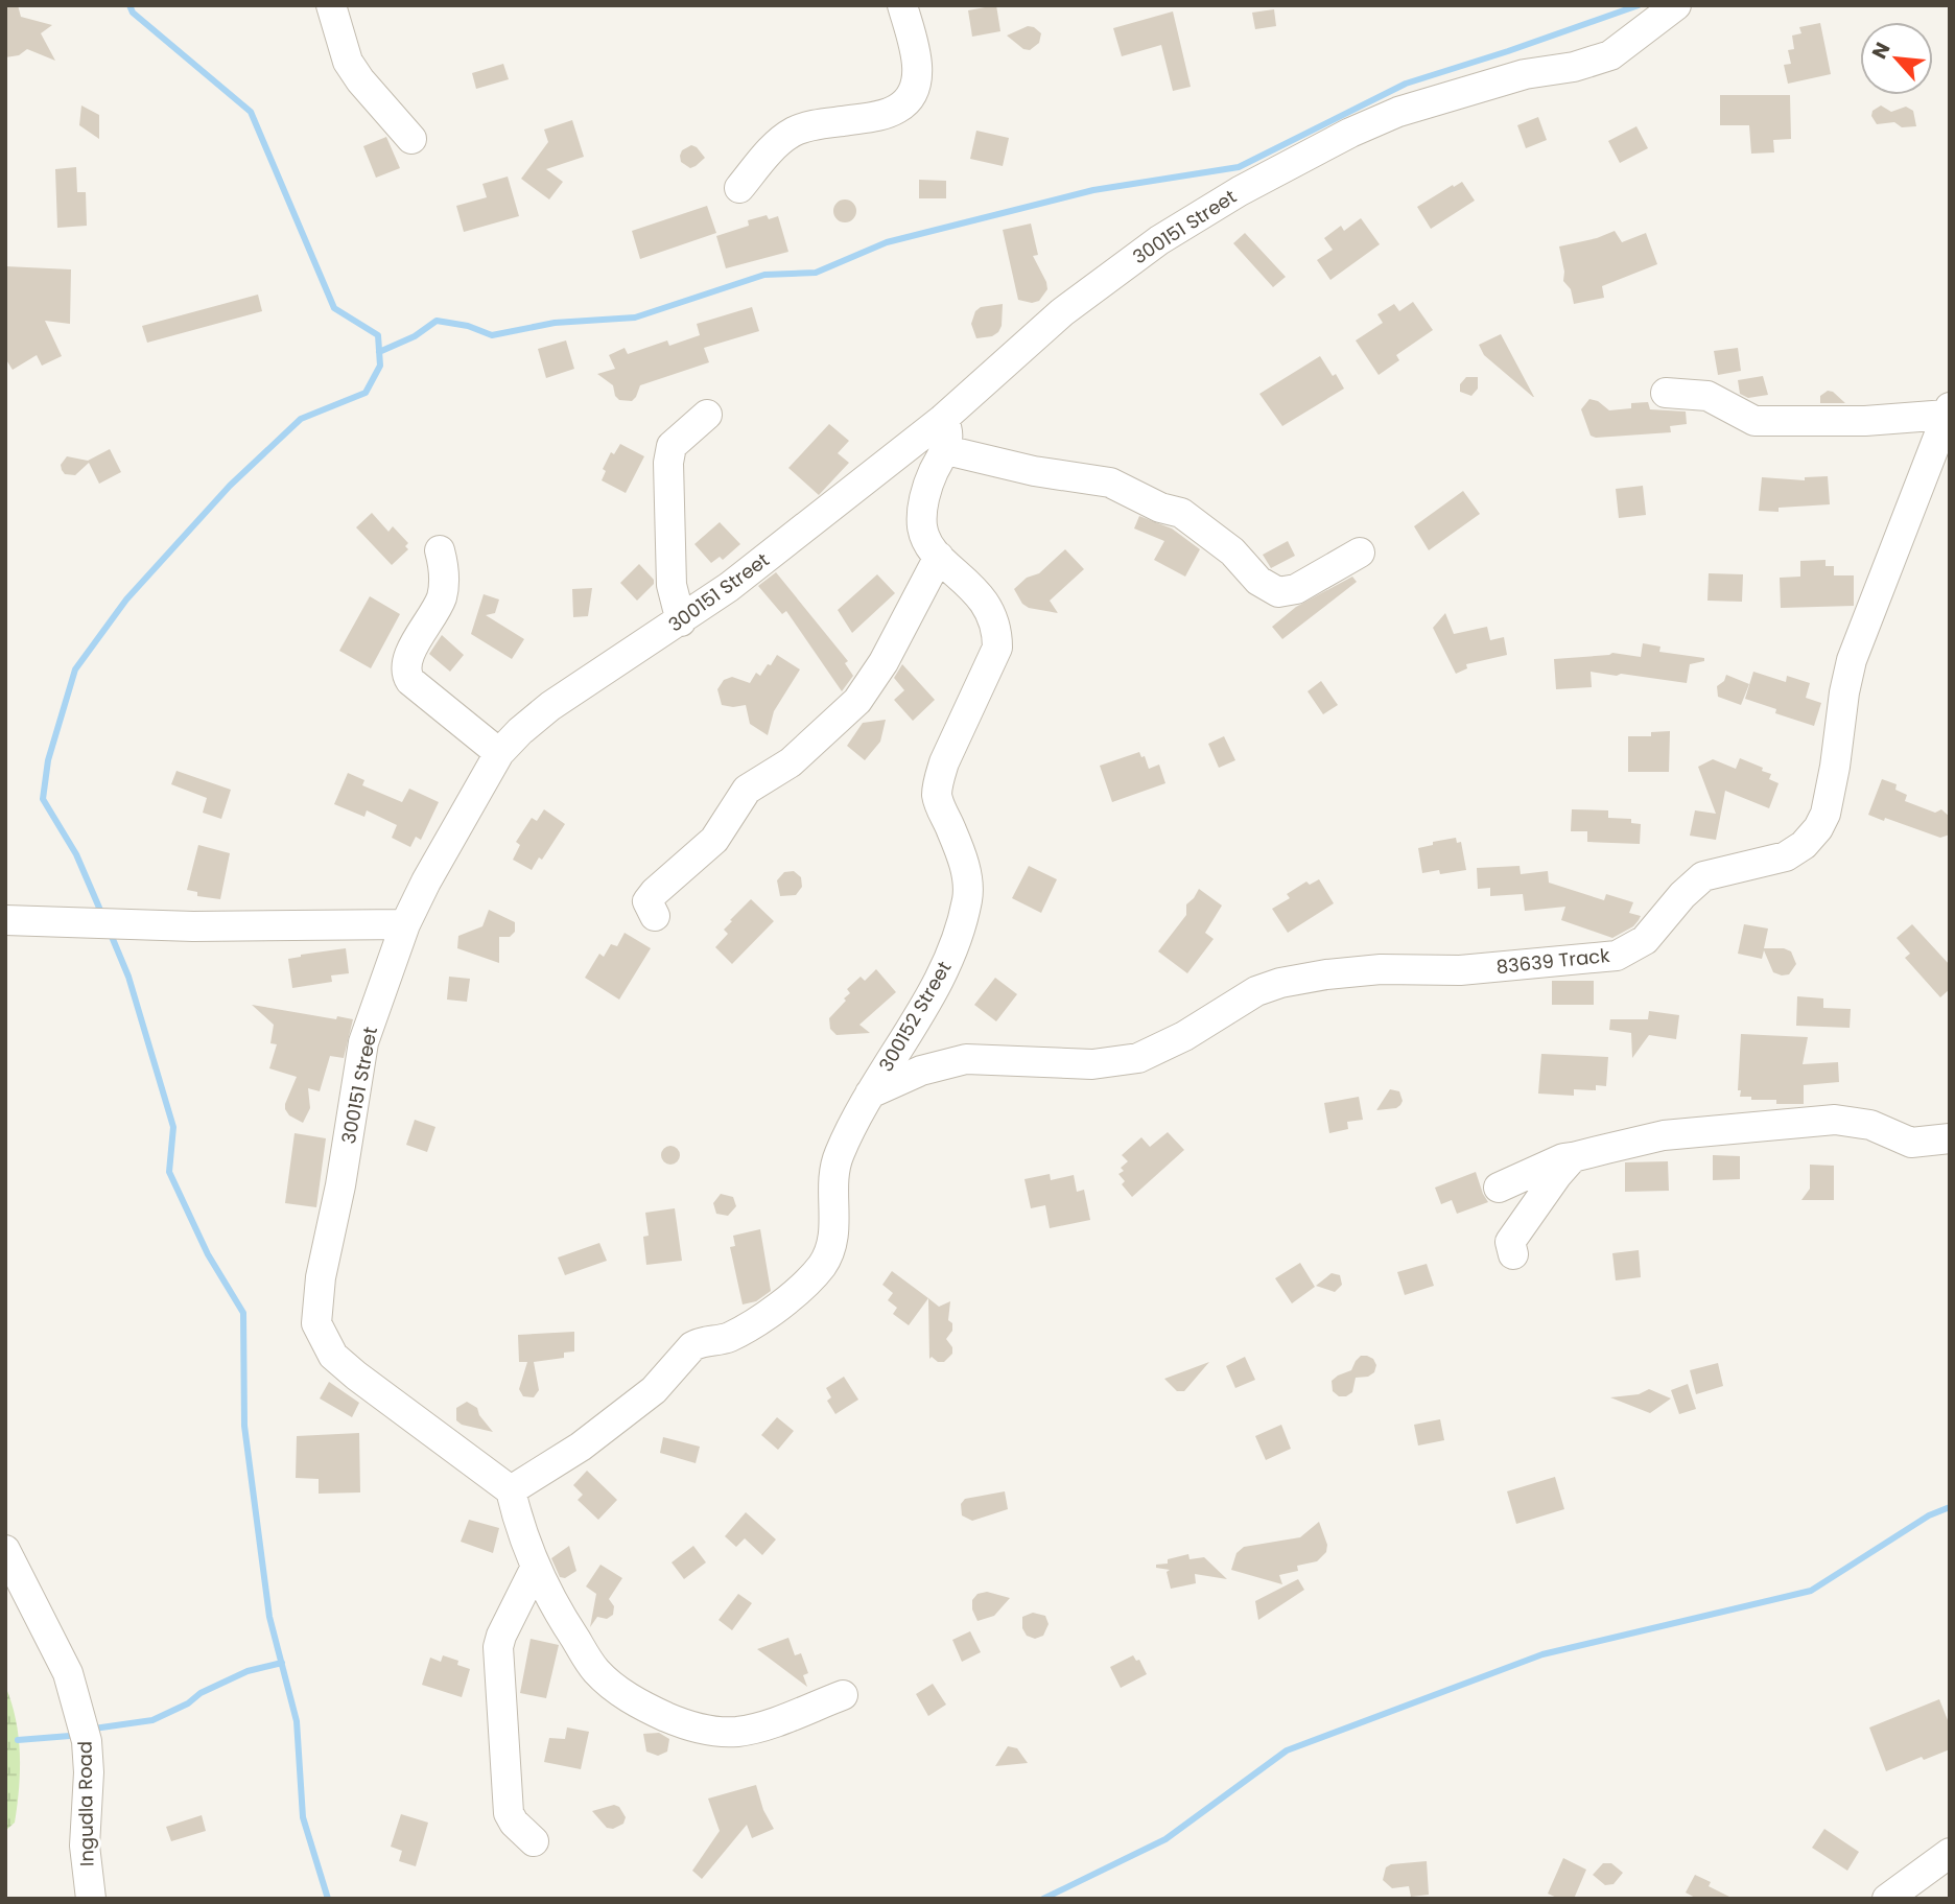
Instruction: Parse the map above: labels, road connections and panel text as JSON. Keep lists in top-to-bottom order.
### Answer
{
  "streets": {
    "street": [
      "300151 Street",
      "83639 Track",
      "300152 Street",
      "Ingudla Road"
    ]
  },
  "crossings": [
    ["300151 Street", "300152 Street"],
    ["83639 Track", "300152 Street"]
  ],
  "north": "top left"
}
